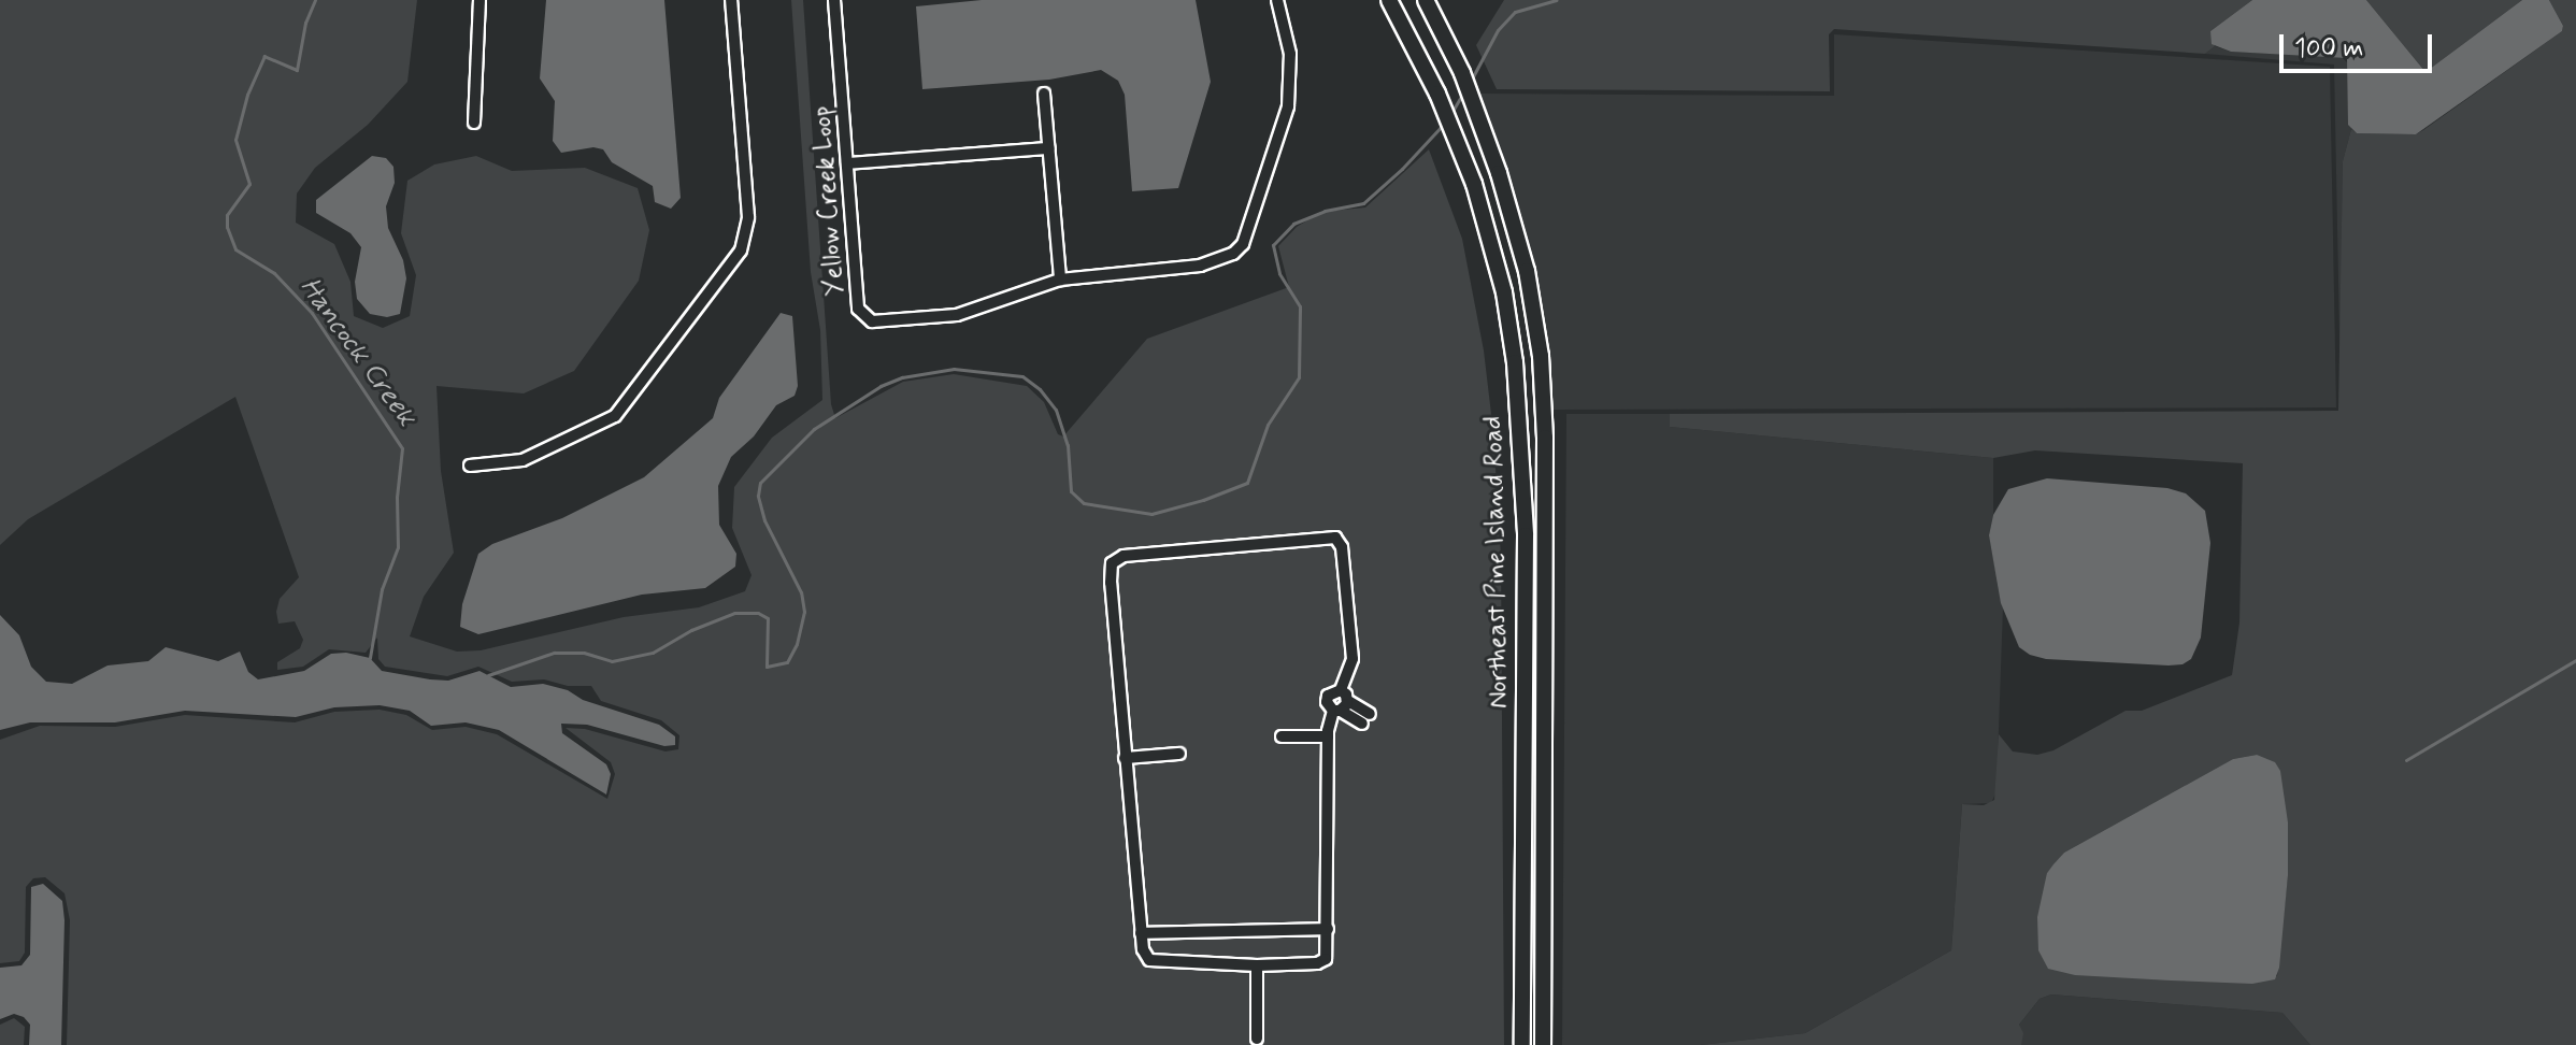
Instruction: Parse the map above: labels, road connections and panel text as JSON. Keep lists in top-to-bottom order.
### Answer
{
  "streets": {
    "main road": ["Northeast Pine Island Road"],
    "street": ["Yellow Creek Loop"]
  },
  "water": ["Hancock Creek"],
  "scale_bar": "100 m"
}
